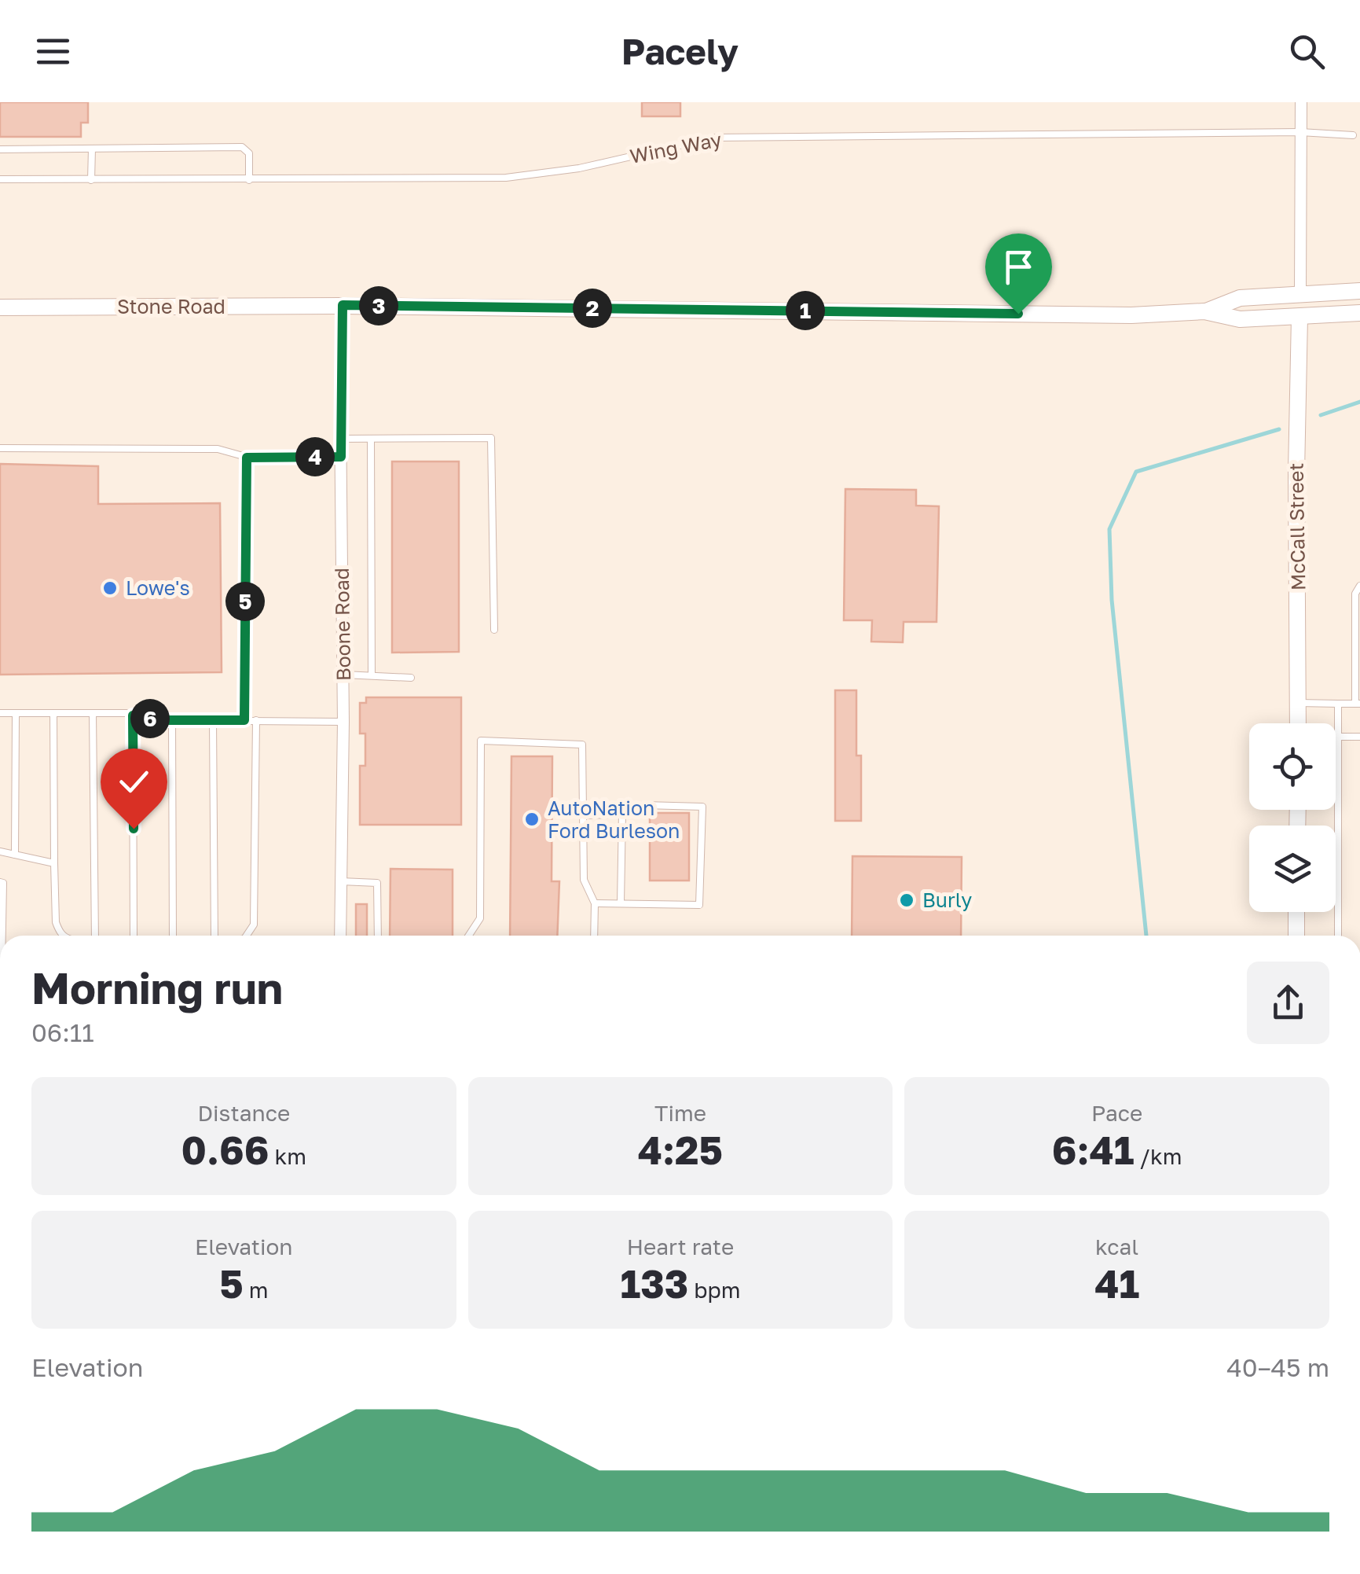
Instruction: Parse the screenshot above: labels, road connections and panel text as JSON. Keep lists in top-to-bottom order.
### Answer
{
  "streets": {
    "street": ["Stone Road", "McCall Street", "Boone Road"],
    "lane": ["Wing Way"]
  },
  "crossings": [
    ["Stone Road", "Boone Road"]
  ],
  "places": ["Lowe's", "AutoNation Ford Burleson", "Burly"],
  "page": {
    "header": "Pacely",
    "pins": [
      "3",
      "2",
      "1",
      "4",
      "5",
      "6"
    ],
    "heading": ["Morning run", "06:11"],
    "stats": [
      ["Distance", "0.66 km"],
      ["Time", "4:25"],
      ["Pace", "6:41 /km"],
      ["Elevation", "5 m"],
      ["Heart rate", "133 bpm"],
      ["kcal", "41"]
    ],
    "chart": ["Elevation", "40–45 m"]
  }
}
